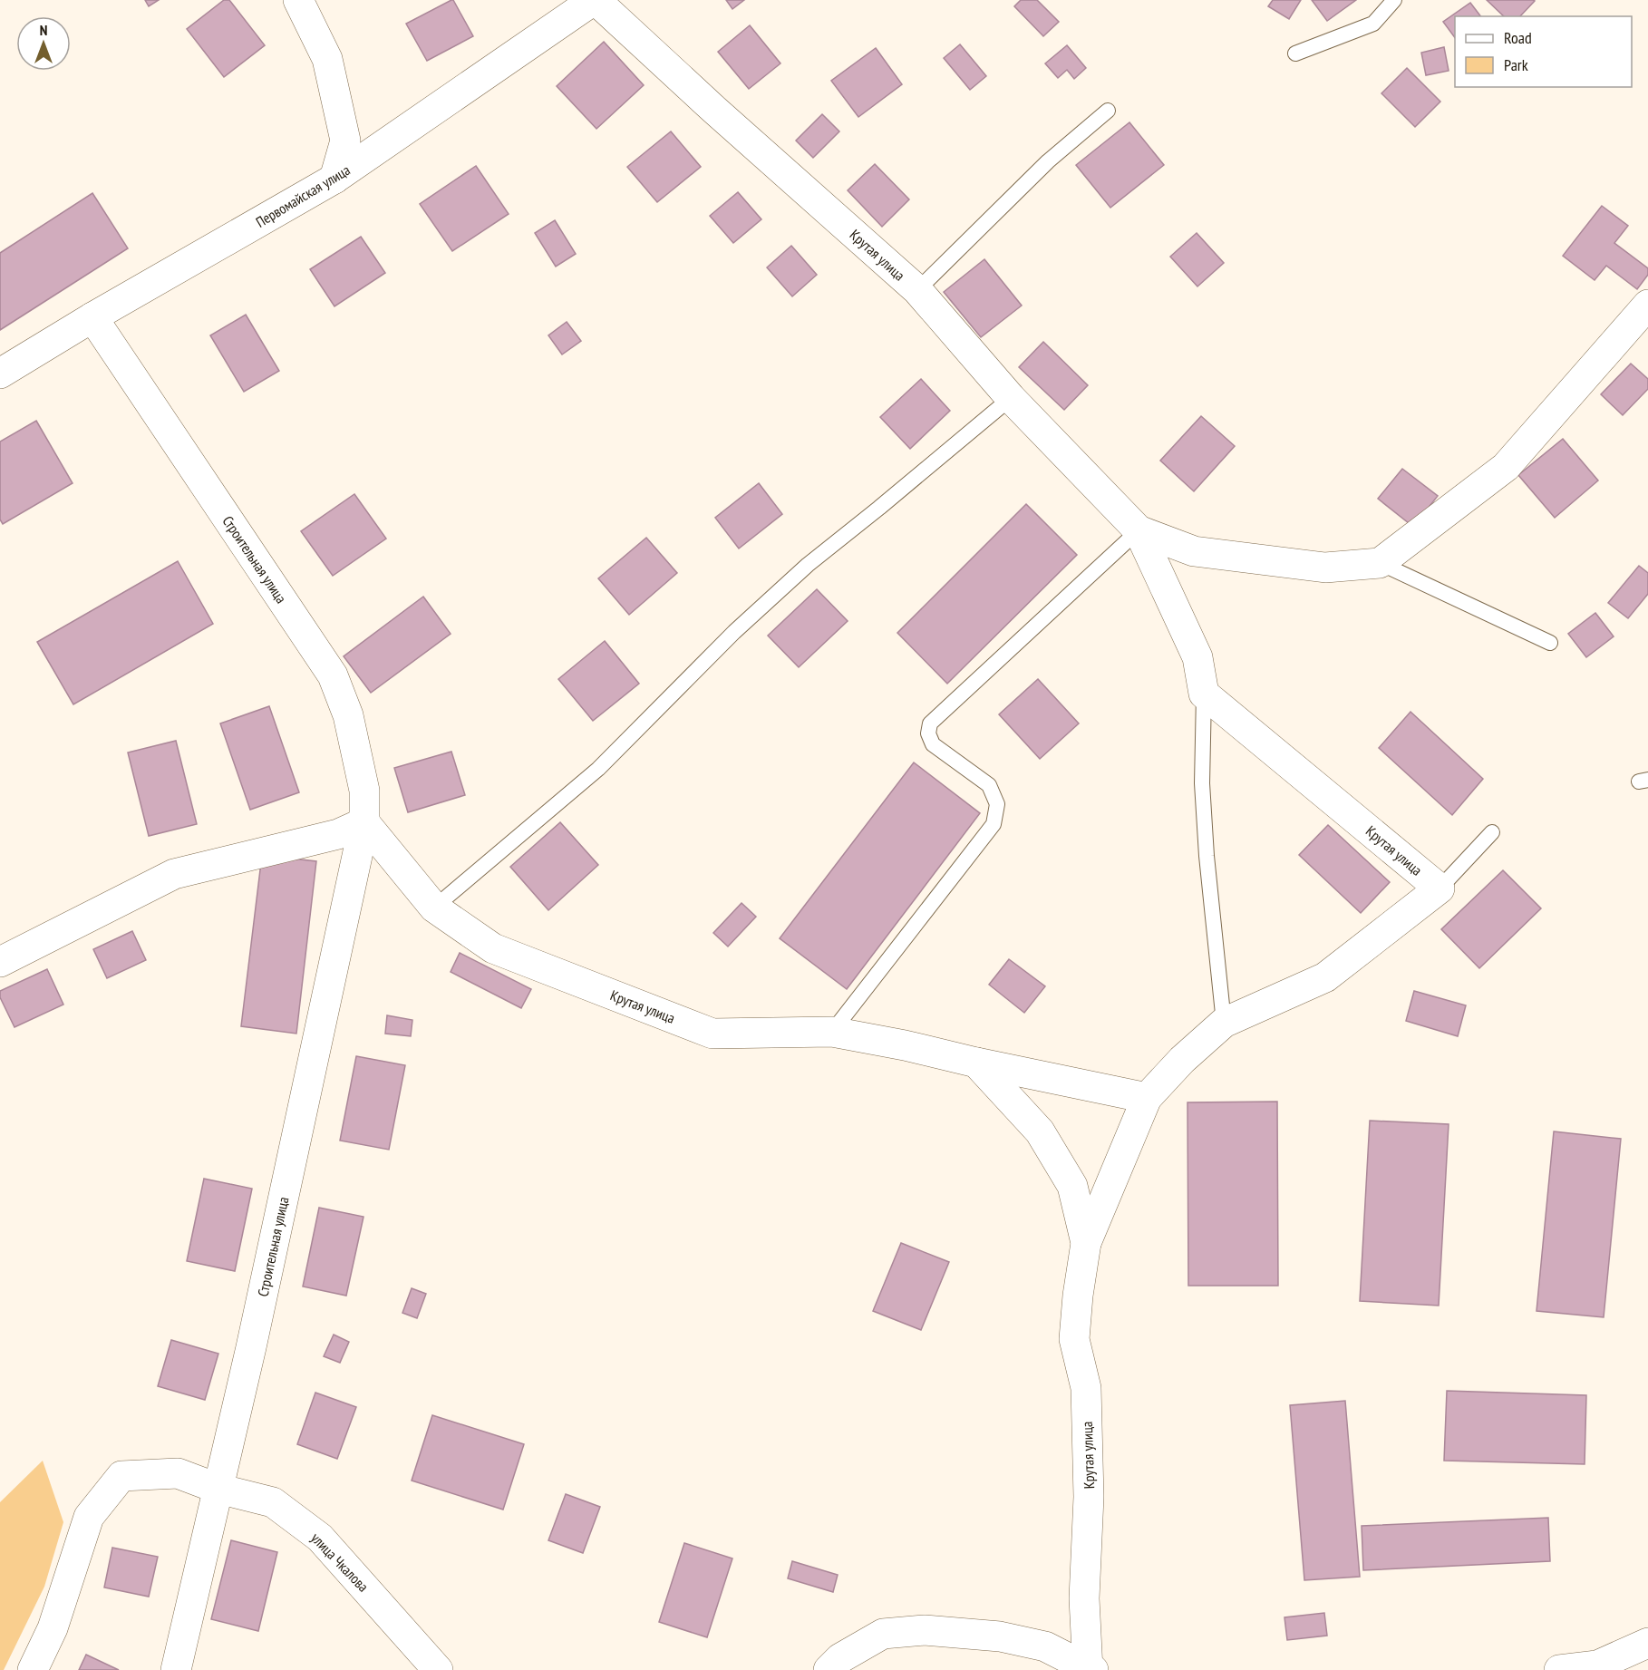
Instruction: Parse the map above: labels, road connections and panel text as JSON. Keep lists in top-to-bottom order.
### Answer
{
  "streets": {
    "street": [
      "Первомайская улица",
      "Крутая улица",
      "Строительная улица",
      "улица Чкалова"
    ]
  },
  "crossings": [
    ["Первомайская улица", "Крутая улица"],
    ["Первомайская улица", "Строительная улица"],
    ["Крутая улица", "Строительная улица"],
    ["Строительная улица", "улица Чкалова"]
  ],
  "legend": ["Road", "Park"],
  "north": "top"
}
